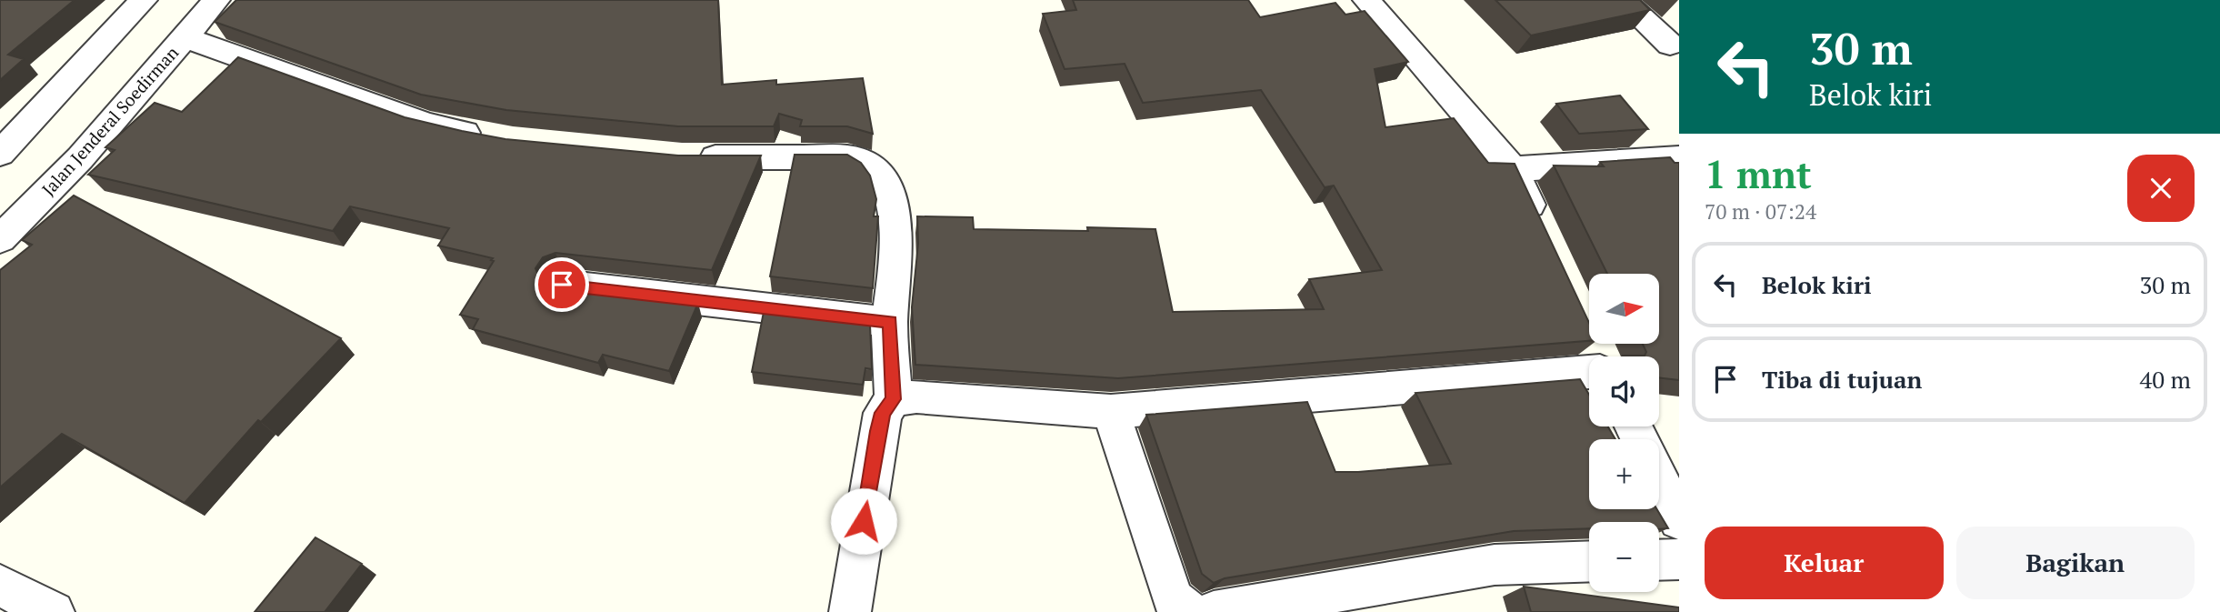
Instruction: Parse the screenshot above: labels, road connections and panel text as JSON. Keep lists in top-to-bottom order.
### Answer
{
  "streets": {
    "street": ["Jalan Jenderal Soedirman"]
  },
  "north": "right",
  "page": {
    "turn": ["30 m", "Belok kiri"],
    "heading": ["1 mnt", "70 m · 07:24"],
    "list": [
      {
        "name": "Belok kiri",
        "value": "30 m"
      },
      {
        "name": "Tiba di tujuan",
        "value": "40 m"
      }
    ],
    "map_buttons": ["+", "−"],
    "buttons": ["Keluar", "Bagikan"]
  }
}
